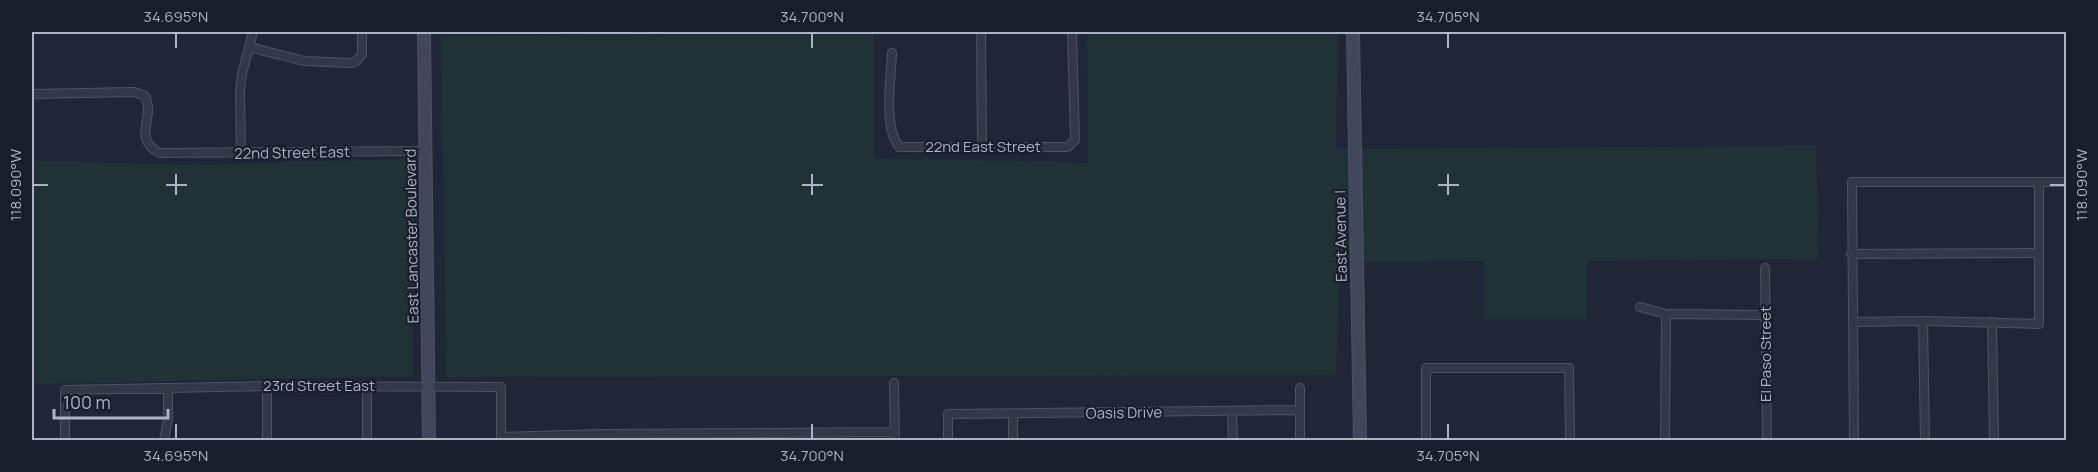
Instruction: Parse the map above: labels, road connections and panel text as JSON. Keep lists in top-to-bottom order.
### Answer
{
  "streets": {
    "main road": ["East Lancaster Boulevard", "East Avenue I"],
    "street": [
      "22nd East Street",
      "22nd Street East",
      "El Paso Street",
      "23rd Street East",
      "Oasis Drive"
    ]
  },
  "crossings": [
    ["22nd Street East", "East Lancaster Boulevard"],
    ["East Lancaster Boulevard", "23rd Street East"]
  ],
  "scale_bar": "100 m",
  "coordinates": [
    "34.695°N",
    "34.700°N",
    "34.705°N",
    "118.090°W"
  ]
}
